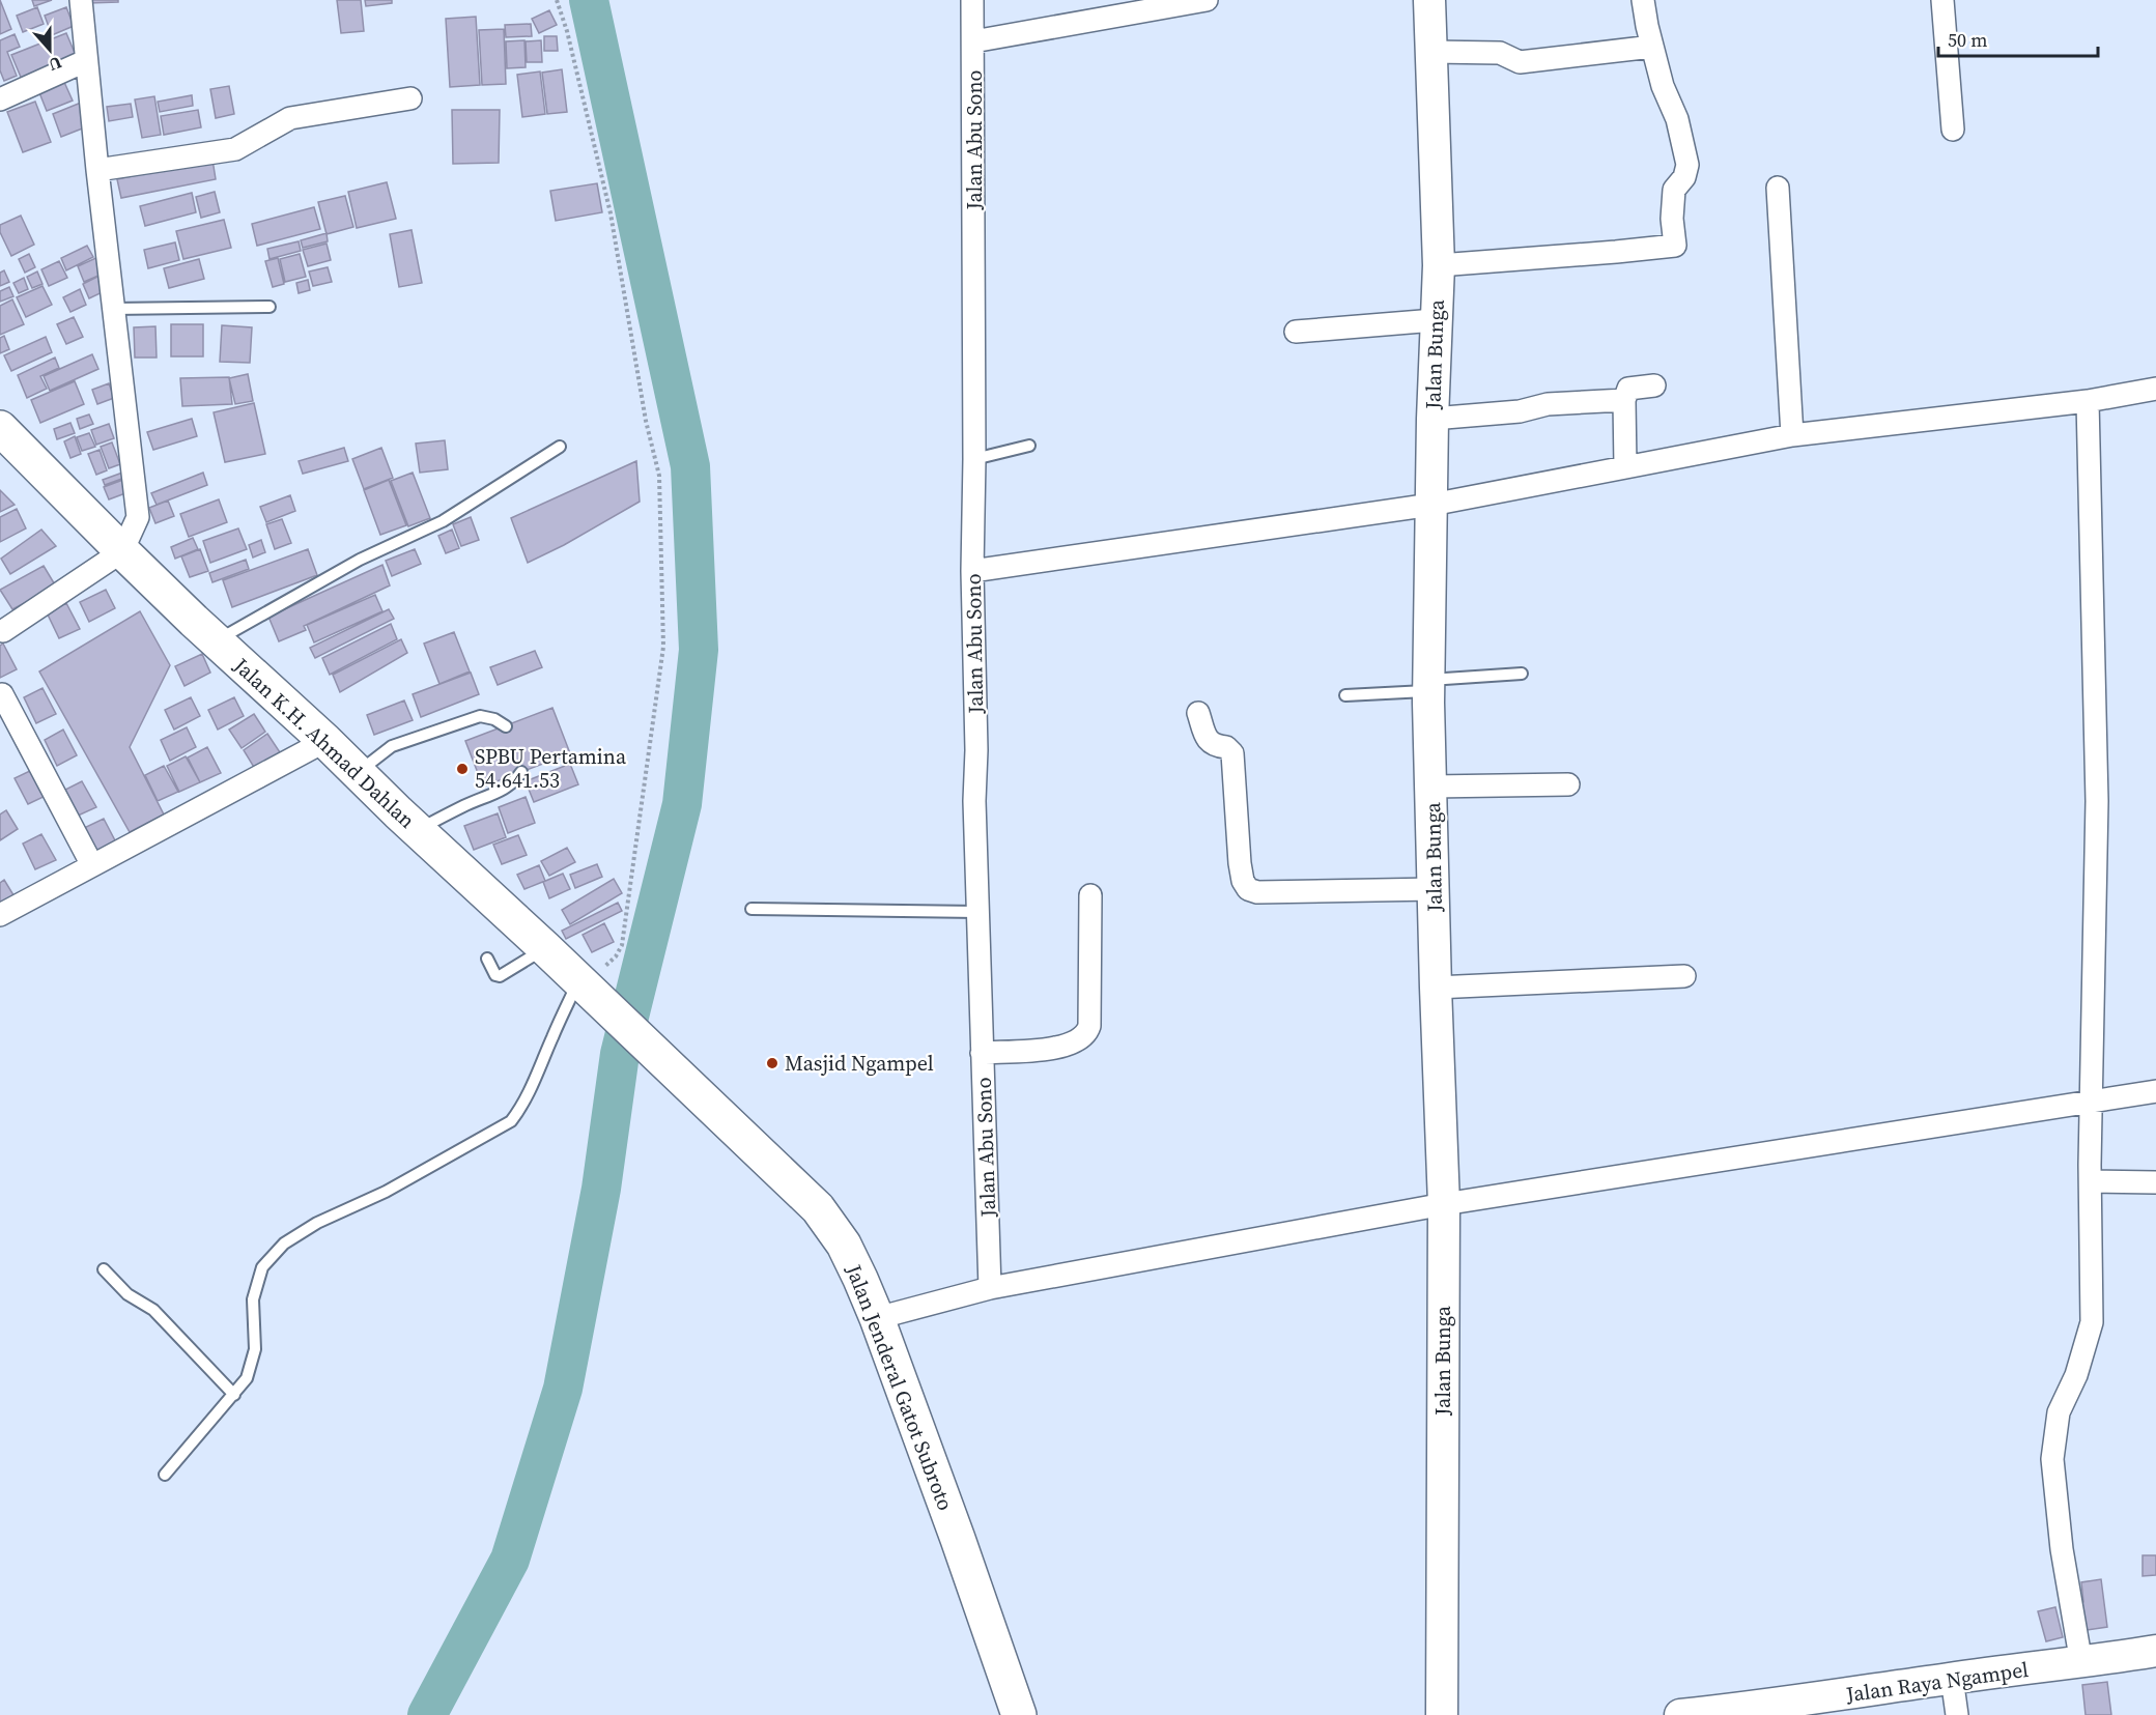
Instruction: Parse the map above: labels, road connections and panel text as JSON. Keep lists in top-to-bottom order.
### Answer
{
  "streets": {
    "main road": ["Jalan K.H. Ahmad Dahlan", "Jalan Jenderal Gatot Subroto"],
    "street": ["Jalan Abu Sono", "Jalan Bunga", "Jalan Raya Ngampel"]
  },
  "crossings": [
    ["Jalan K.H. Ahmad Dahlan", "Jalan Jenderal Gatot Subroto"]
  ],
  "places": ["SPBU Pertamina 54.641.53", "Masjid Ngampel"],
  "scale_bar": "50 m",
  "north": "bottom"
}
